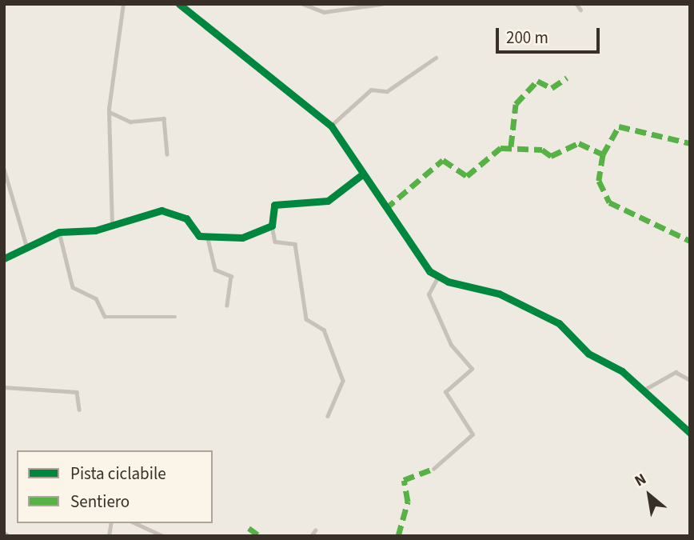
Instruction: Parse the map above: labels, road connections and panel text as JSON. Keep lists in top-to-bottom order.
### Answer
{
  "legend": ["Pista ciclabile", "Sentiero"],
  "scale_bar": "200 m",
  "north": "top left"
}
